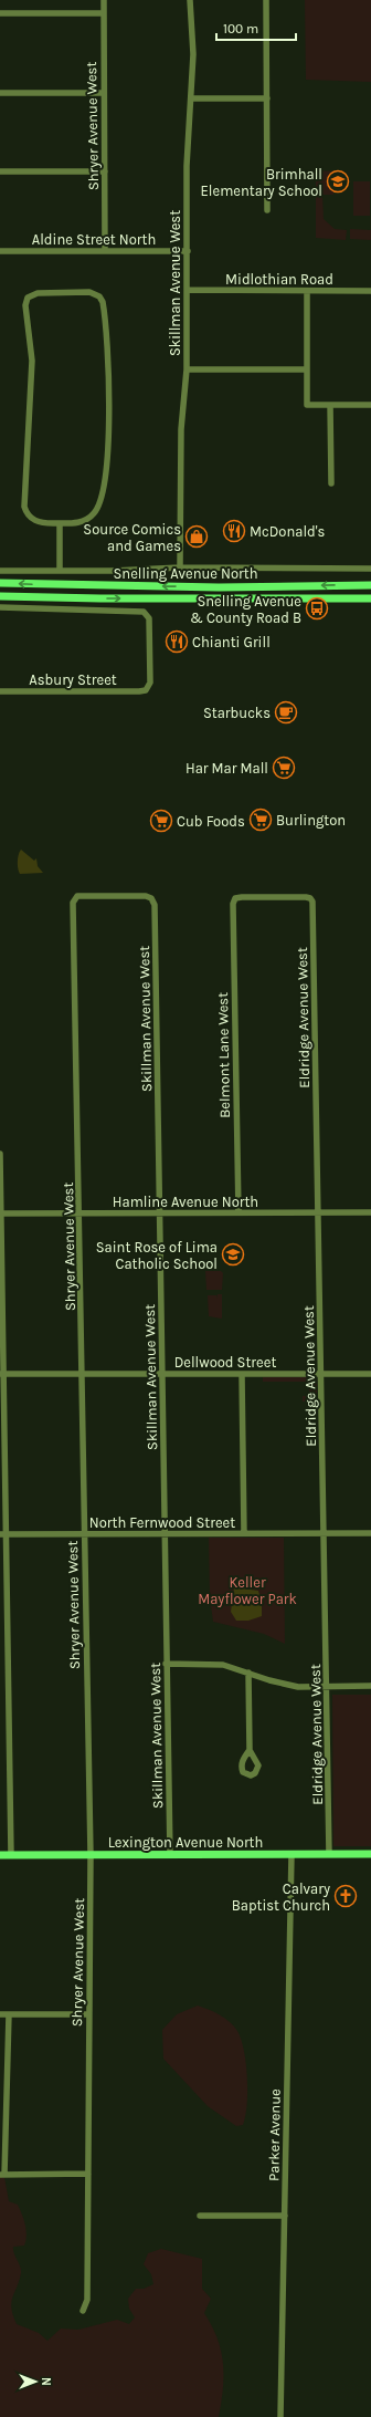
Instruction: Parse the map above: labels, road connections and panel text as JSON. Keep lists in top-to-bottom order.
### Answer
{
  "streets": {
    "main road": ["Snelling Avenue North", "Lexington Avenue North"],
    "street": [
      "Shryer Avenue West",
      "Aldine Street North",
      "Midlothian Road",
      "Skillman Avenue West",
      "Asbury Street",
      "Eldridge Avenue West",
      "Belmont Lane West",
      "Hamline Avenue North",
      "Dellwood Street",
      "North Fernwood Street",
      "Parker Avenue"
    ]
  },
  "crossings": [
    ["Shryer Avenue West", "Aldine Street North"],
    ["Shryer Avenue West", "Skillman Avenue West"],
    ["Shryer Avenue West", "Hamline Avenue North"],
    ["Shryer Avenue West", "Dellwood Street"],
    ["Shryer Avenue West", "North Fernwood Street"],
    ["Shryer Avenue West", "Lexington Avenue North"],
    ["Aldine Street North", "Skillman Avenue West"],
    ["Midlothian Road", "Skillman Avenue West"],
    ["Skillman Avenue West", "Hamline Avenue North"],
    ["Skillman Avenue West", "Dellwood Street"],
    ["Skillman Avenue West", "North Fernwood Street"],
    ["Skillman Avenue West", "Lexington Avenue North"],
    ["Eldridge Avenue West", "Belmont Lane West"],
    ["Eldridge Avenue West", "Hamline Avenue North"],
    ["Eldridge Avenue West", "Dellwood Street"],
    ["Eldridge Avenue West", "North Fernwood Street"],
    ["Eldridge Avenue West", "Lexington Avenue North"],
    ["Belmont Lane West", "Hamline Avenue North"],
    ["Lexington Avenue North", "Parker Avenue"]
  ],
  "parks": ["Keller Mayflower Park"],
  "places": {
    "school or university": ["Brimhall Elementary School", "Saint Rose of Lima Catholic School"],
    "restaurant": ["McDonald's", "Chianti Grill"],
    "shop": ["Source Comics and Games"],
    "bus stop": ["Snelling Avenue & County Road B"],
    "cafe": ["Starbucks"],
    "supermarket": ["Har Mar Mall", "Burlington", "Cub Foods"],
    "church": ["Calvary Baptist Church"]
  },
  "scale_bar": "100 m",
  "north": "right"
}
